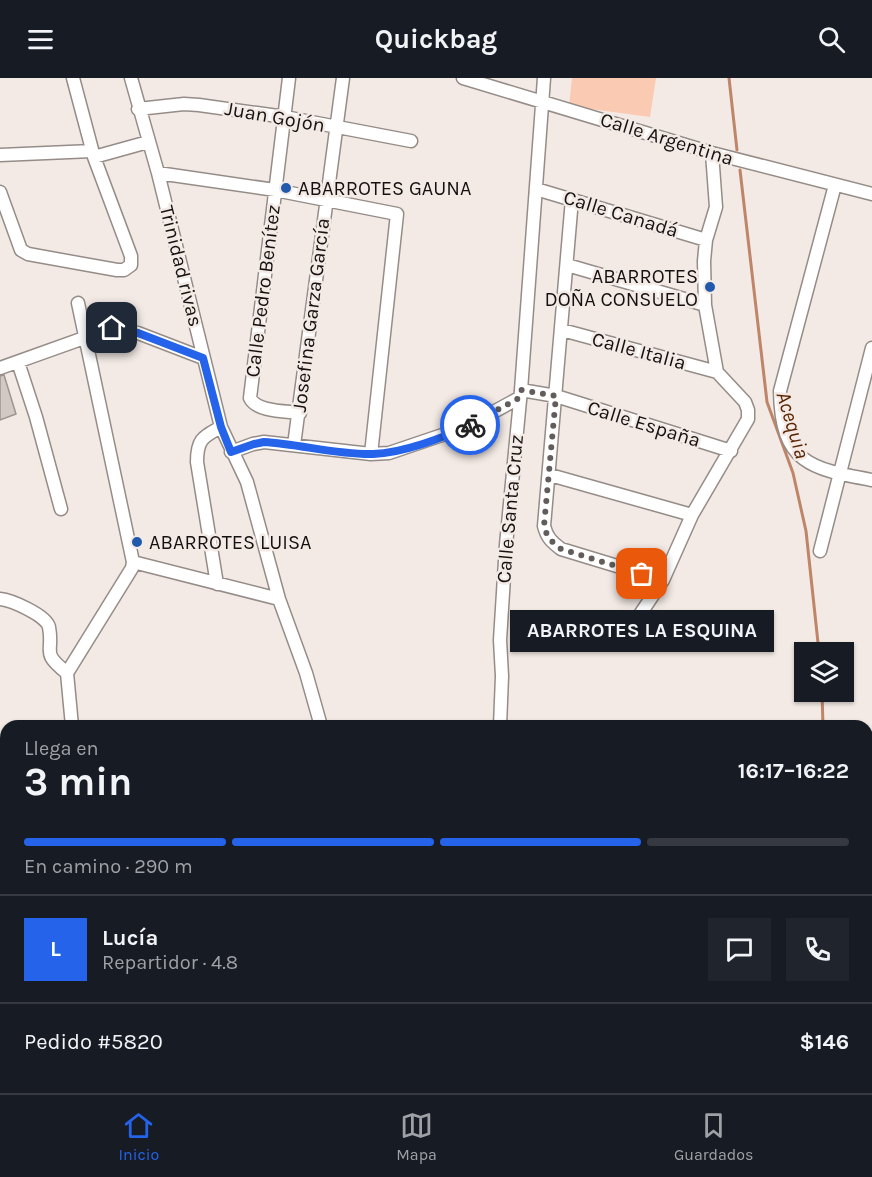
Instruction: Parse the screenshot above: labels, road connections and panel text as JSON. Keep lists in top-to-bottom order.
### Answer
{
  "streets": {
    "street": [
      "Juan Gojón",
      "Calle Argentina",
      "Calle Canadá",
      "Trinidad rivas",
      "Calle Pedro Benítez",
      "Josefina Garza García",
      "Calle Italia",
      "Calle España",
      "Calle Santa Cruz"
    ]
  },
  "crossings": [
    ["Juan Gojón", "Trinidad rivas"],
    ["Juan Gojón", "Calle Pedro Benítez"],
    ["Juan Gojón", "Josefina Garza García"],
    ["Calle Argentina", "Calle Italia"],
    ["Calle Argentina", "Calle Santa Cruz"],
    ["Calle Canadá", "Calle Italia"],
    ["Calle Canadá", "Calle Santa Cruz"],
    ["Calle Pedro Benítez", "Josefina Garza García"],
    ["Calle España", "Calle Santa Cruz"]
  ],
  "water": ["Acequia"],
  "places": [
    "ABARROTES GAUNA",
    "ABARROTES DOÑA CONSUELO",
    "ABARROTES LUISA",
    "ABARROTES LA ESQUINA"
  ],
  "page": {
    "header": "Quickbag",
    "bubble": "ABARROTES LA ESQUINA",
    "heading": ["3 min", "Llega en", "16:17–16:22"],
    "panel": [
      "Lucía",
      "Repartidor · 4.8",
      "Pedido #5820",
      "$146"
    ],
    "bar": "En camino · 290 m",
    "round": "L",
    "tabs": ["Inicio", "Mapa", "Guardados"]
  }
}
